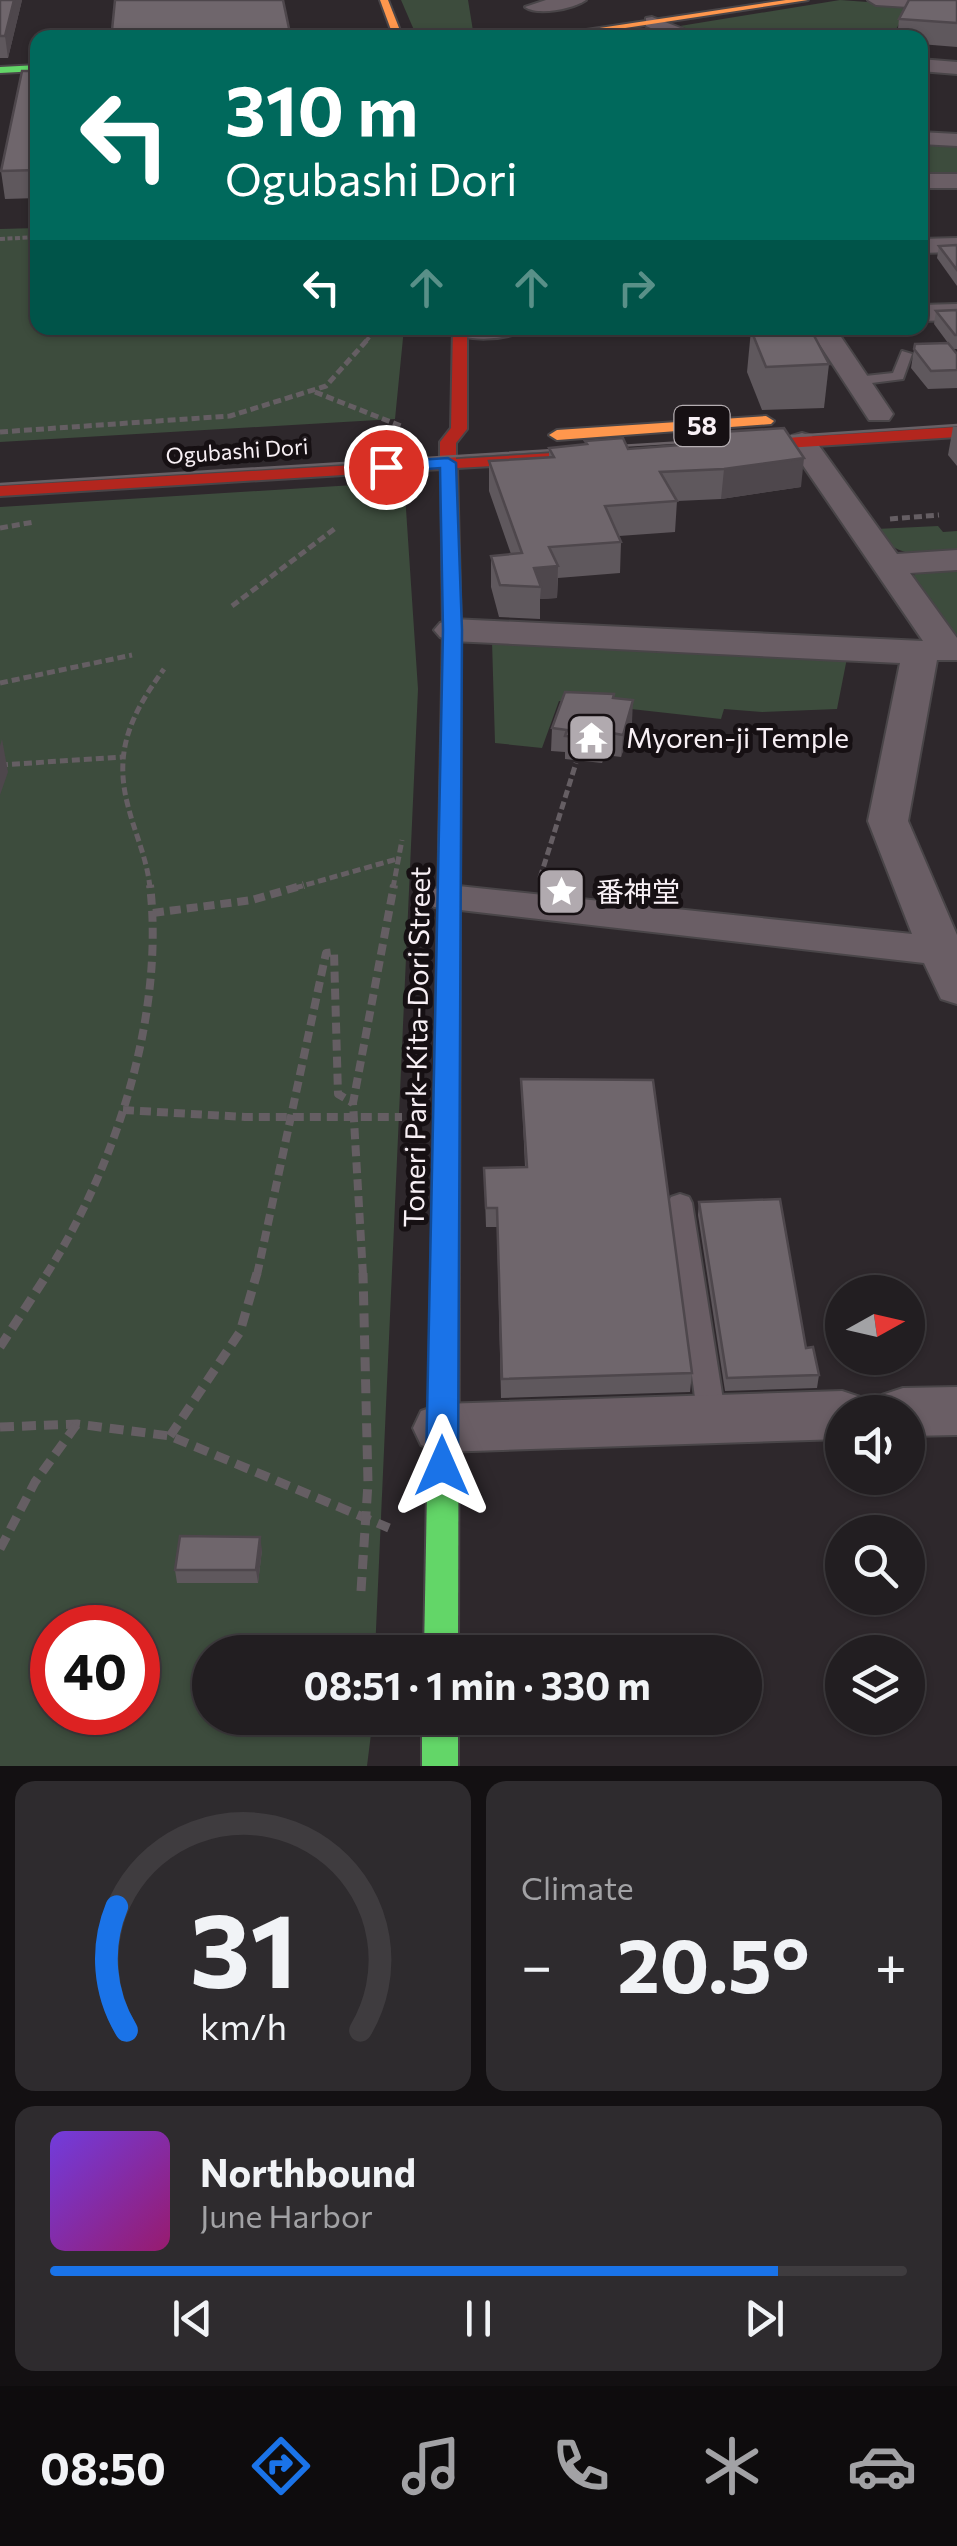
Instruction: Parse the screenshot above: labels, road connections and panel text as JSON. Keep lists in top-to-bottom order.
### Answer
{
  "streets": {
    "street": ["58", "Ogubashi Dori", "Toneri Park-Kita-Dori Street"]
  },
  "crossings": [
    ["Ogubashi Dori", "Toneri Park-Kita-Dori Street"]
  ],
  "places": {
    "temple": ["Myoren-ji Temple"],
    "place": ["番神堂"]
  },
  "north": "right",
  "page": {
    "turn": ["310 m", "Ogubashi Dori"],
    "limit": "40",
    "trip": "08:51 · 1 min · 330 m",
    "tile": "Climate",
    "heat": ["−", "20.5°", "+"],
    "song": ["Northbound", "June Harbor"],
    "tabs": "08:50",
    "gauge": ["31", "km/h"]
  }
}
